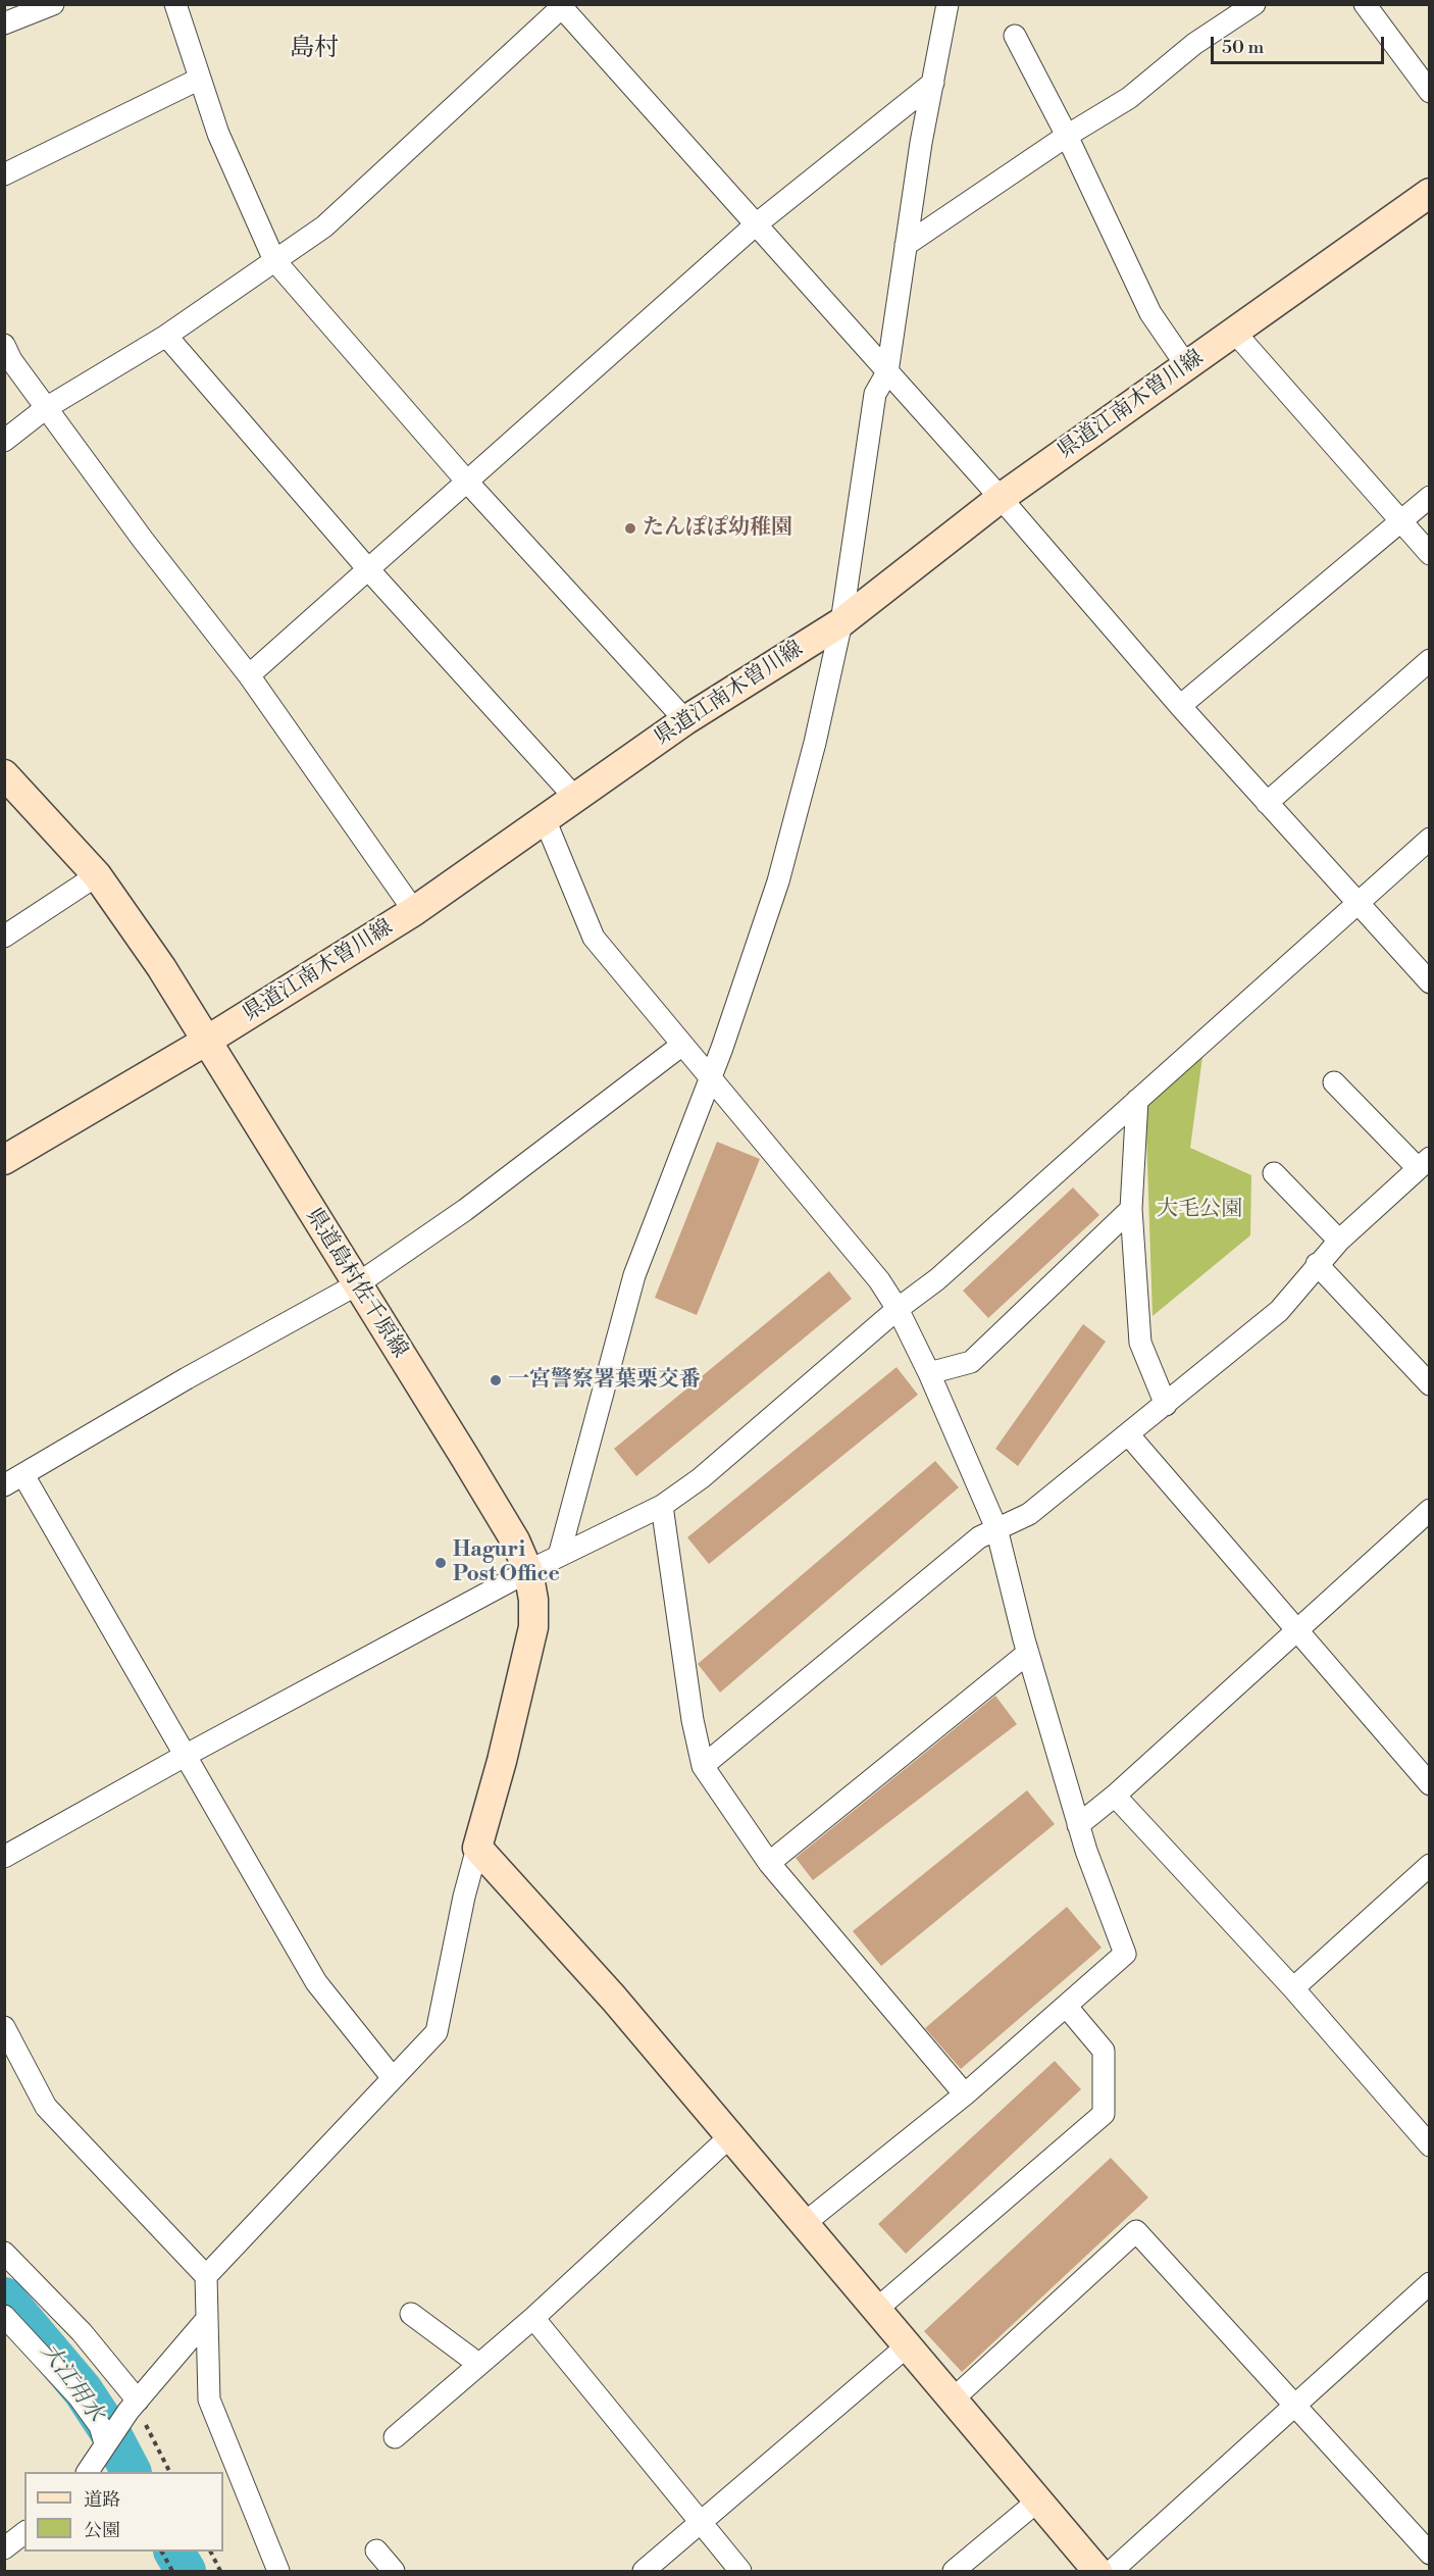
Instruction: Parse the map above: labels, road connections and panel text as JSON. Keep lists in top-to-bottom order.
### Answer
{
  "streets": {
    "main road": ["県道江南木曽川線", "県道島村佐千原線"]
  },
  "crossings": [
    ["県道江南木曽川線", "県道島村佐千原線"]
  ],
  "districts": ["島村"],
  "water": ["大江用水"],
  "parks": ["大毛公園"],
  "places": ["たんぽぽ幼稚園", "一宮警察署葉栗交番", "Haguri Post Office"],
  "legend": ["道路", "公園"],
  "scale_bar": "50 m"
}
